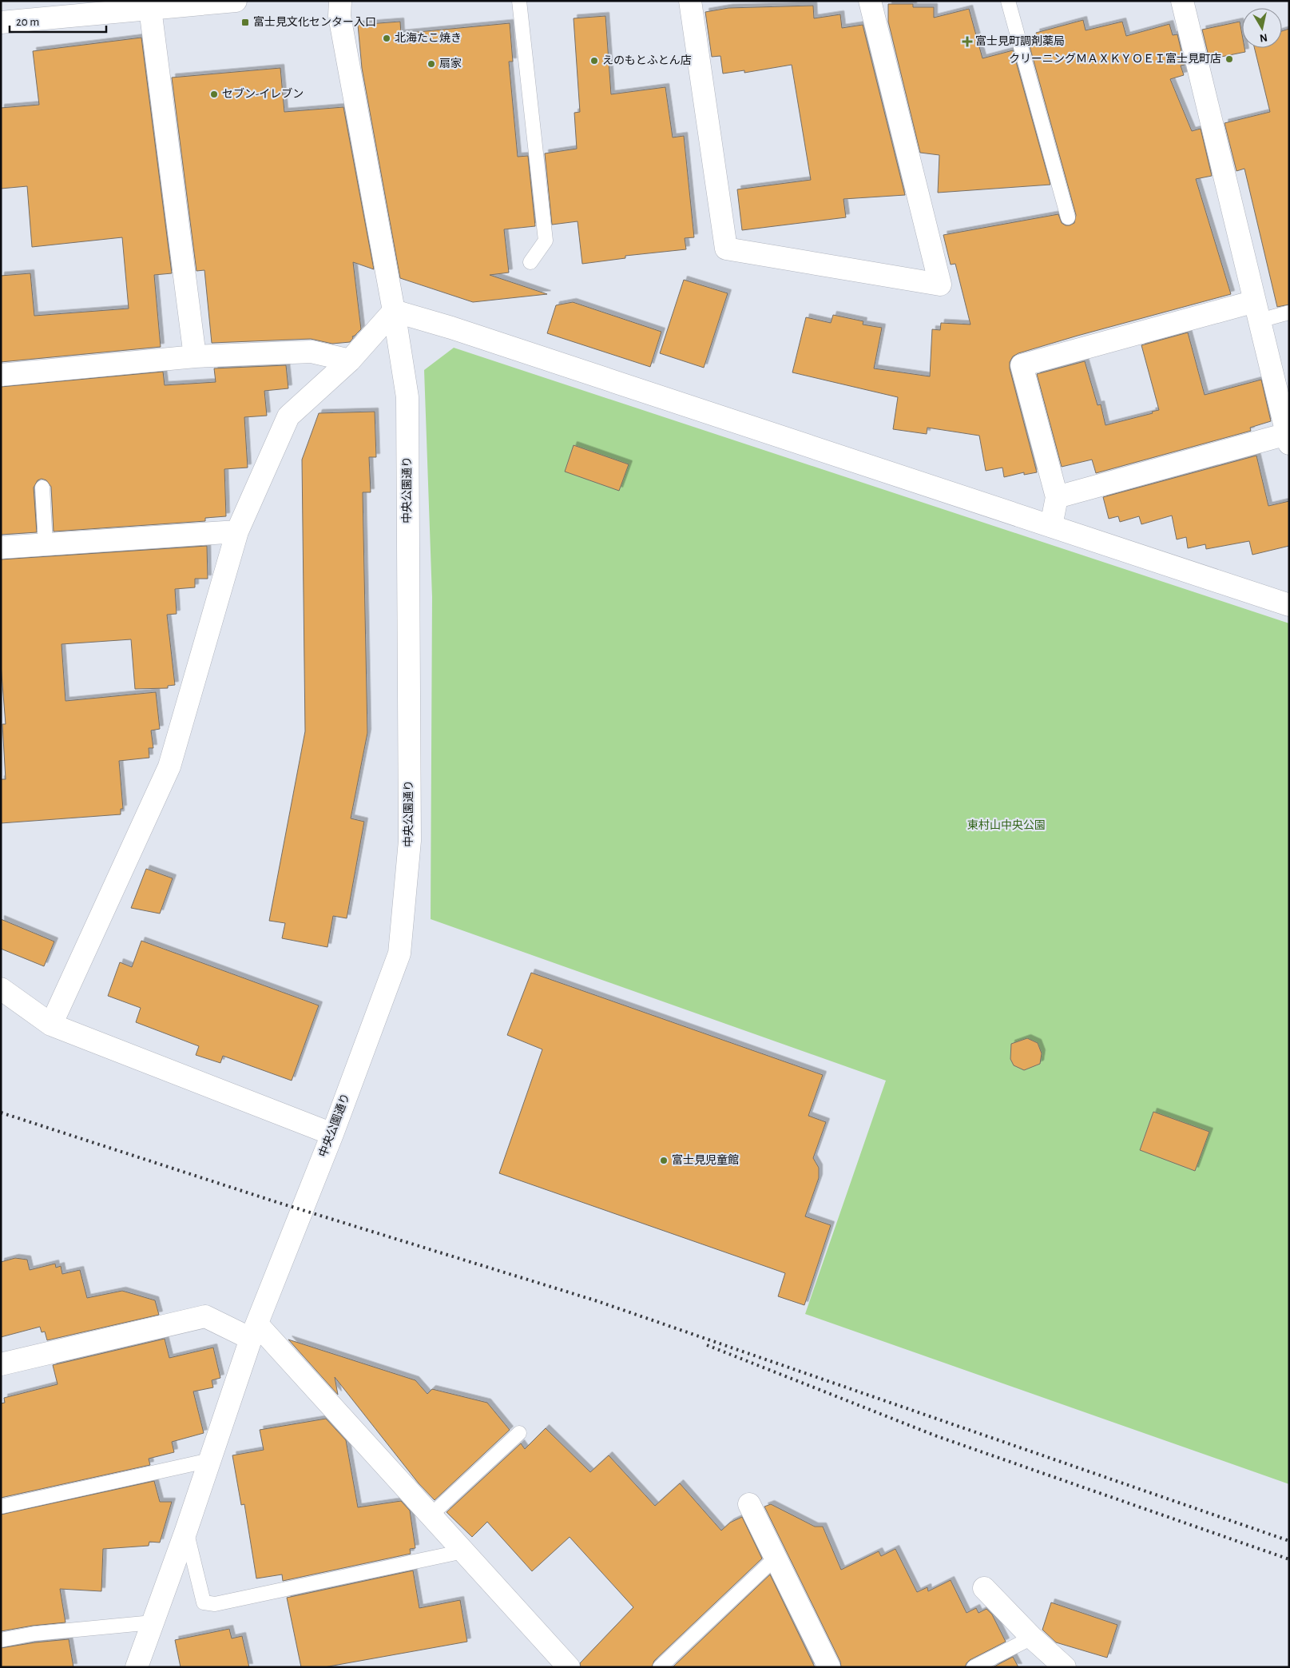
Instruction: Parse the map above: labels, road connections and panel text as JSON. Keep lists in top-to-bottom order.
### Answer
{
  "streets": {
    "street": ["中央公園通り"]
  },
  "parks": ["東村山中央公園"],
  "places": {
    "transit": ["富士見文化センター入口"],
    "other": [
      "北海たこ焼き",
      "クリーニングＭＡＸＫＹＯＥＩ富士見町店",
      "えのもとふとん店",
      "扇家",
      "セブン-イレブン",
      "富士見児童館"
    ],
    "health": ["富士見町調剤薬局"]
  },
  "scale_bar": "20 m",
  "north": "bottom"
}
